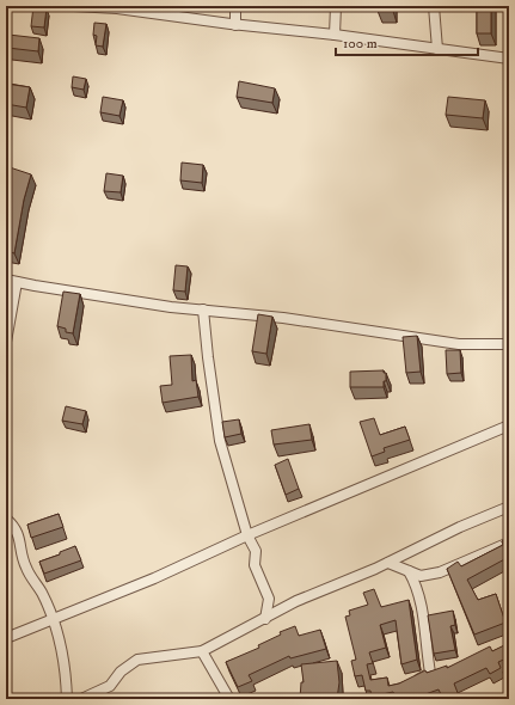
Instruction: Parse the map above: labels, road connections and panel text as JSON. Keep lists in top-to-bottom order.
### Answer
{
  "scale_bar": "100 m"
}
